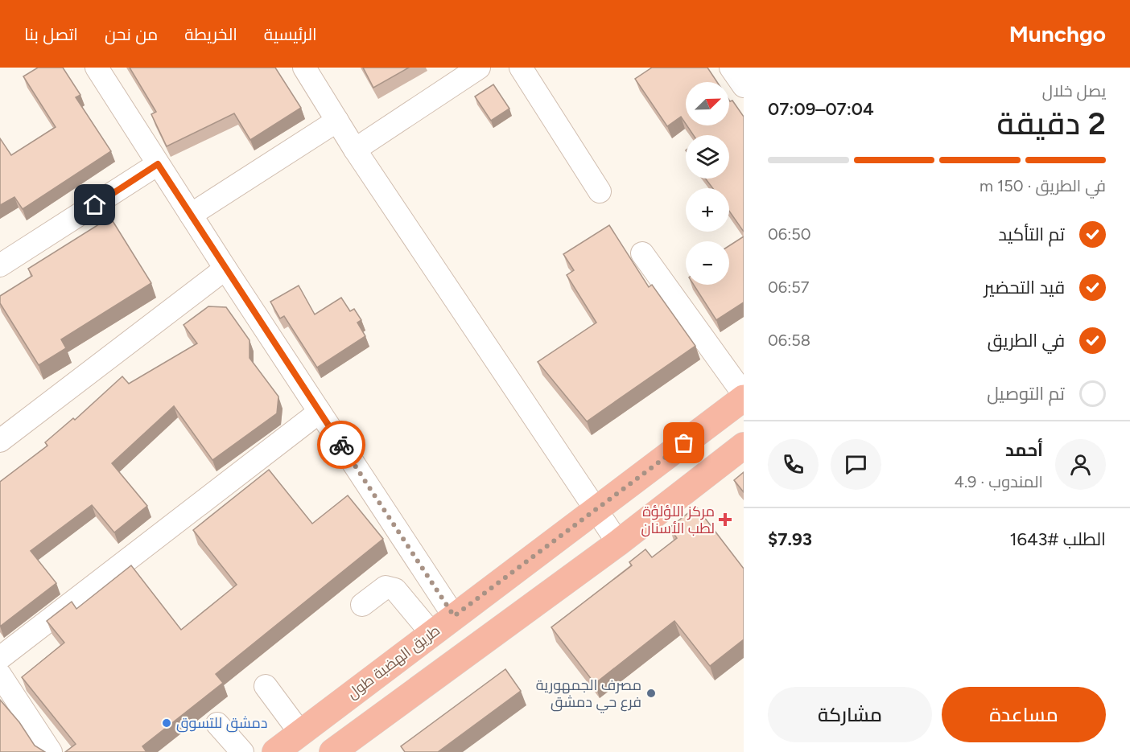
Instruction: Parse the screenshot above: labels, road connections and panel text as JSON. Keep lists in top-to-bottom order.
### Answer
{
  "streets": {
    "highway": ["طريق الهضبة طول"]
  },
  "places": {
    "health": ["مركز اللؤلؤة لطب الأسنان"],
    "other": ["مصرف الجمهورية فرع حي دمشق", "دمشق للتسوق"]
  },
  "north": "top right",
  "page": {
    "header": "Munchgo",
    "nav": [
      "الرئيسية",
      "الخريطة",
      "من نحن",
      "اتصل بنا"
    ],
    "heading": ["2 دقيقة", "يصل خلال", "07:04–07:09"],
    "panel": [
      "أحمد",
      "المندوب · 4.9",
      "الطلب #1643",
      "$7.93"
    ],
    "map_buttons": ["+", "−"],
    "bar": "في الطريق · 150 m",
    "list": [
      ["تم التأكيد", "06:50"],
      ["قيد التحضير", "06:57"],
      ["في الطريق", "06:58"],
      "تم التوصيل"
    ],
    "buttons": ["مساعدة", "مشاركة"]
  }
}
